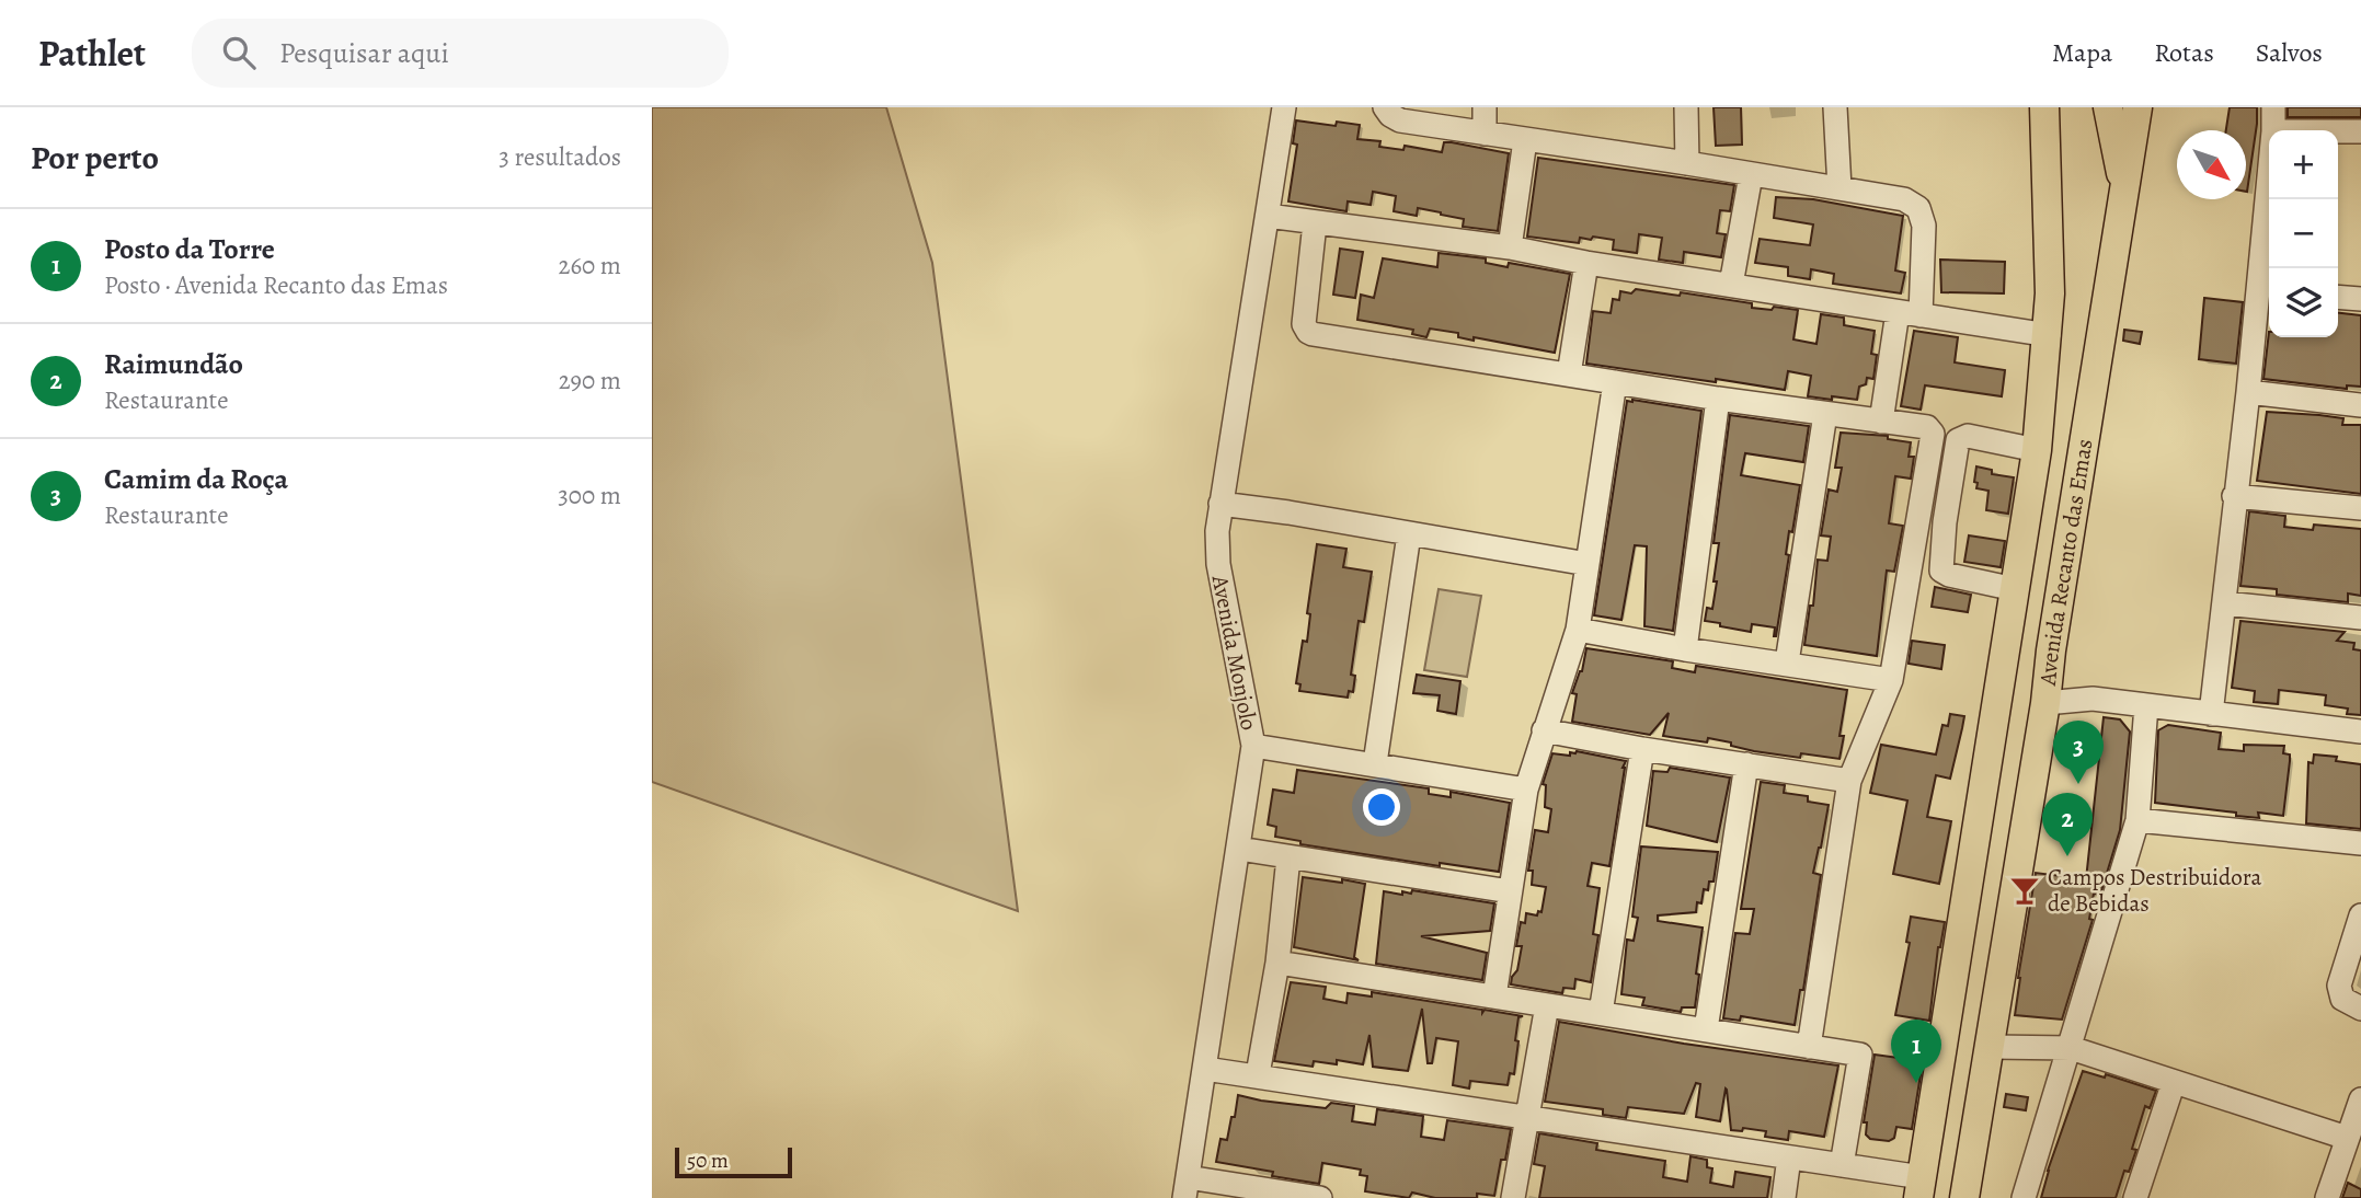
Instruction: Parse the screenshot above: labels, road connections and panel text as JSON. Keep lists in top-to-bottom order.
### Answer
{
  "streets": {
    "main road": ["Avenida Recanto das Emas"],
    "street": ["Avenida Monjolo"]
  },
  "places": {
    "bar": ["Campos Destribuidora de Bebidas"]
  },
  "scale_bar": "50 m",
  "north": "bottom right",
  "page": {
    "header": "Pathlet",
    "search": "Pesquisar aqui",
    "nav": ["Mapa", "Rotas", "Salvos"],
    "heading": ["Por perto", "3 resultados"],
    "map_buttons": ["+", "−"],
    "list": [
      {
        "mark": "1",
        "name": "Posto da Torre",
        "note": "Posto · Avenida Recanto das Emas",
        "value": "260 m"
      },
      {
        "mark": "2",
        "name": "Raimundão",
        "note": "Restaurante",
        "value": "290 m"
      },
      {
        "mark": "3",
        "name": "Camim da Roça",
        "note": "Restaurante",
        "value": "300 m"
      }
    ],
    "pins": ["3", "2", "1"],
    "scale": "50 m"
  }
}
